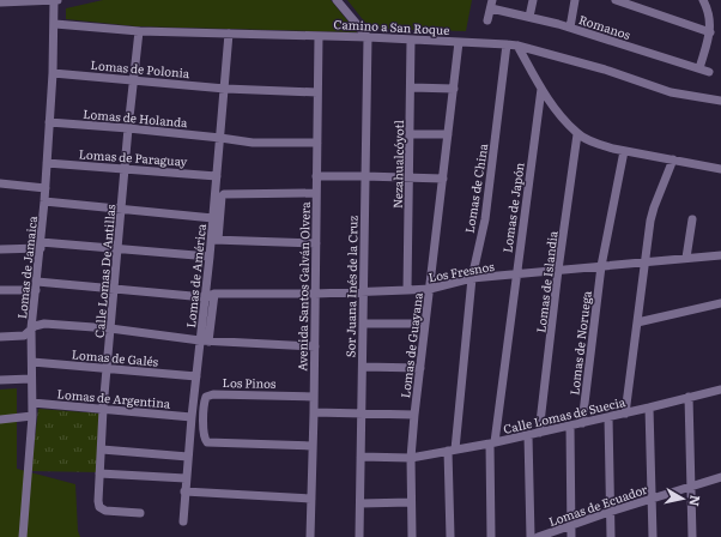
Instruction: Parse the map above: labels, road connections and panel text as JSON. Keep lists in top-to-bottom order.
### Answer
{
  "streets": {
    "street": [
      "Camino a San Roque",
      "Romanos",
      "Lomas de Polonia",
      "Lomas de Holanda",
      "Lomas de Paraguay",
      "Nezahualcóyotl",
      "Lomas de China",
      "Lomas de Japón",
      "Lomas de Jamaica",
      "Calle Lomas De Antillas",
      "Los Fresnos",
      "Lomas de América",
      "Lomas de Islandia",
      "Avenida Santos Galván Olvera",
      "Sor Juana Inés de la Cruz",
      "Lomas de Noruega",
      "Lomas de Guayana",
      "Lomas de Galés",
      "Los Pinos",
      "Lomas de Argentina",
      "Calle Lomas de Suecia",
      "Lomas de Ecuador"
    ]
  },
  "crossings": [
    ["Camino a San Roque", "Nezahualcóyotl"],
    ["Camino a San Roque", "Lomas de China"],
    ["Camino a San Roque", "Lomas de Jamaica"],
    ["Camino a San Roque", "Calle Lomas De Antillas"],
    ["Camino a San Roque", "Lomas de América"],
    ["Camino a San Roque", "Avenida Santos Galván Olvera"],
    ["Camino a San Roque", "Sor Juana Inés de la Cruz"],
    ["Camino a San Roque", "Lomas de Guayana"],
    ["Lomas de Polonia", "Lomas de Jamaica"],
    ["Lomas de Polonia", "Calle Lomas De Antillas"],
    ["Lomas de Polonia", "Lomas de América"],
    ["Lomas de Polonia", "Avenida Santos Galván Olvera"],
    ["Lomas de Holanda", "Lomas de Jamaica"],
    ["Lomas de Holanda", "Calle Lomas De Antillas"],
    ["Lomas de Holanda", "Lomas de América"],
    ["Lomas de Holanda", "Avenida Santos Galván Olvera"],
    ["Lomas de Paraguay", "Lomas de Jamaica"],
    ["Lomas de Paraguay", "Calle Lomas De Antillas"],
    ["Lomas de Paraguay", "Lomas de América"],
    ["Nezahualcóyotl", "Los Fresnos"],
    ["Lomas de China", "Los Fresnos"],
    ["Lomas de China", "Calle Lomas de Suecia"],
    ["Lomas de Japón", "Los Fresnos"],
    ["Lomas de Japón", "Calle Lomas de Suecia"],
    ["Lomas de Jamaica", "Lomas de Galés"],
    ["Lomas de Jamaica", "Lomas de Argentina"],
    ["Calle Lomas De Antillas", "Lomas de Galés"],
    ["Calle Lomas De Antillas", "Lomas de Argentina"],
    ["Los Fresnos", "Lomas de América"],
    ["Los Fresnos", "Lomas de Islandia"],
    ["Los Fresnos", "Avenida Santos Galván Olvera"],
    ["Los Fresnos", "Sor Juana Inés de la Cruz"],
    ["Los Fresnos", "Lomas de Noruega"],
    ["Los Fresnos", "Lomas de Guayana"],
    ["Lomas de América", "Lomas de Galés"],
    ["Lomas de América", "Lomas de Argentina"],
    ["Lomas de Islandia", "Calle Lomas de Suecia"],
    ["Avenida Santos Galván Olvera", "Los Pinos"],
    ["Sor Juana Inés de la Cruz", "Calle Lomas de Suecia"],
    ["Lomas de Noruega", "Calle Lomas de Suecia"],
    ["Lomas de Guayana", "Calle Lomas de Suecia"]
  ],
  "north": "right"
}
